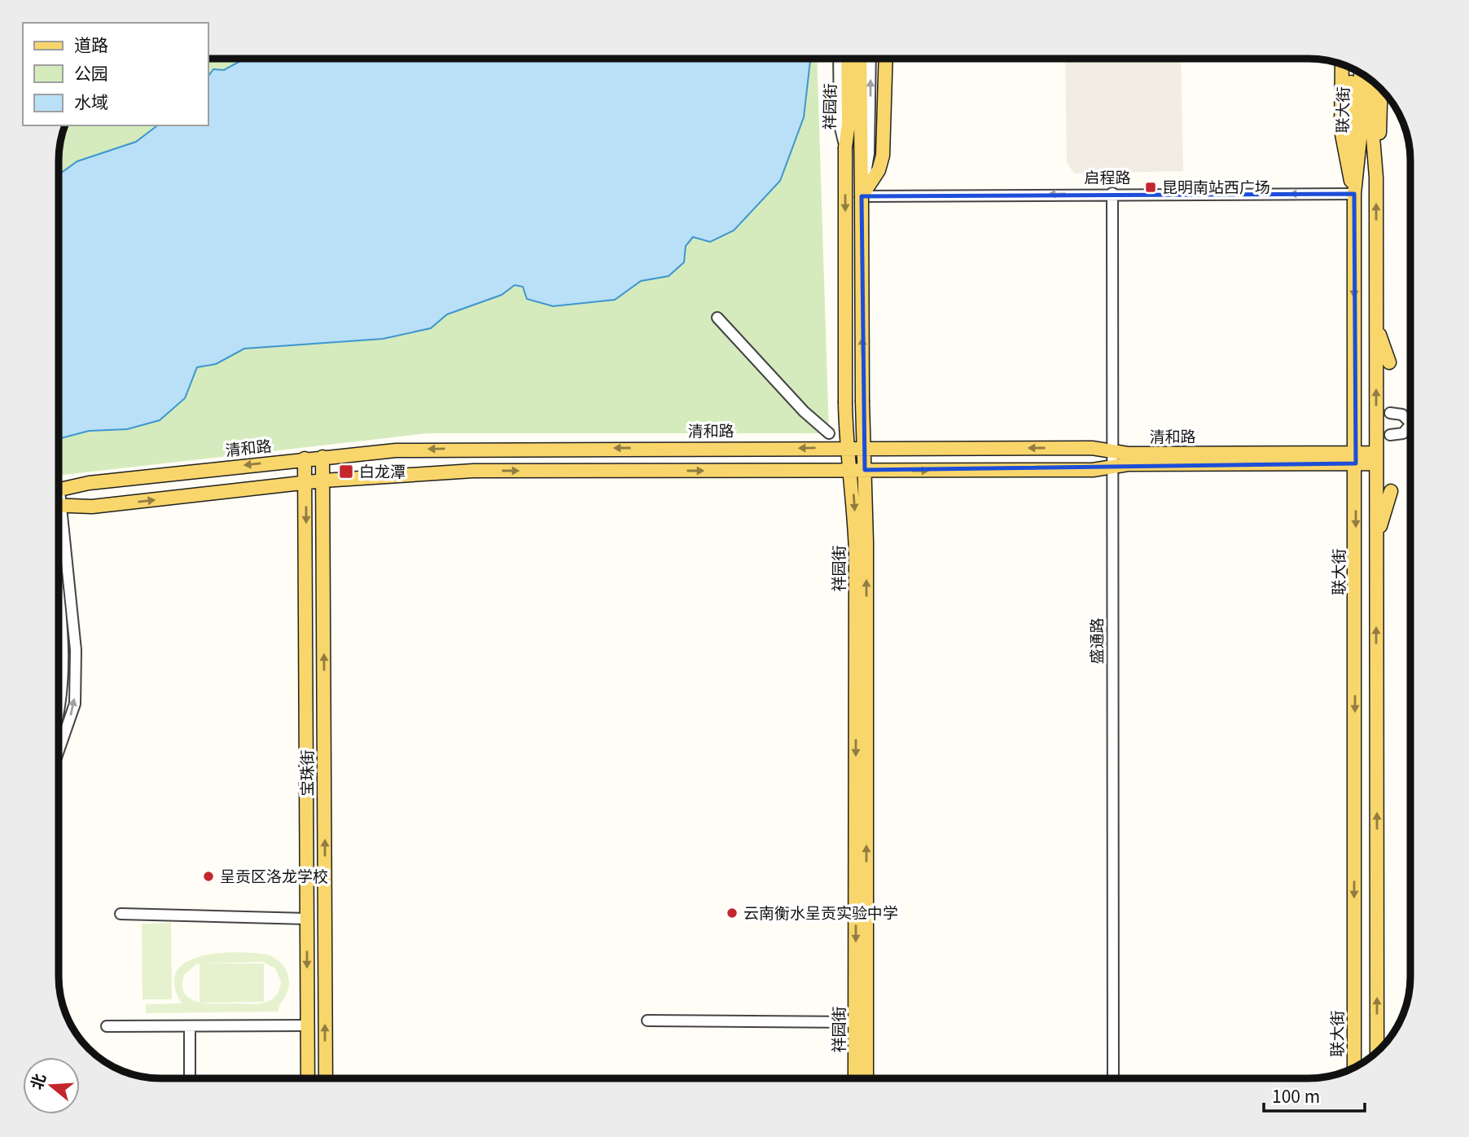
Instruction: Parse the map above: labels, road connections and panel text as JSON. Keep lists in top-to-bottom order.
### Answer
{
  "streets": {
    "main road": [
      "祥园街",
      "联大街",
      "清和路",
      "宝珠街"
    ],
    "street": ["启程路", "盛通路"]
  },
  "crossings": [
    ["祥园街", "启程路"],
    ["祥园街", "清和路"],
    ["联大街", "启程路"],
    ["联大街", "清和路"],
    ["启程路", "盛通路"],
    ["清和路", "盛通路"],
    ["清和路", "宝珠街"]
  ],
  "one_way": ["启程路"],
  "places": {
    "transit": ["昆明南站西广场", "白龙潭"],
    "other": ["呈贡区洛龙学校", "云南衡水呈贡实验中学"]
  },
  "legend": ["道路", "公园", "水域"],
  "scale_bar": "100 m",
  "north": "left"
}
